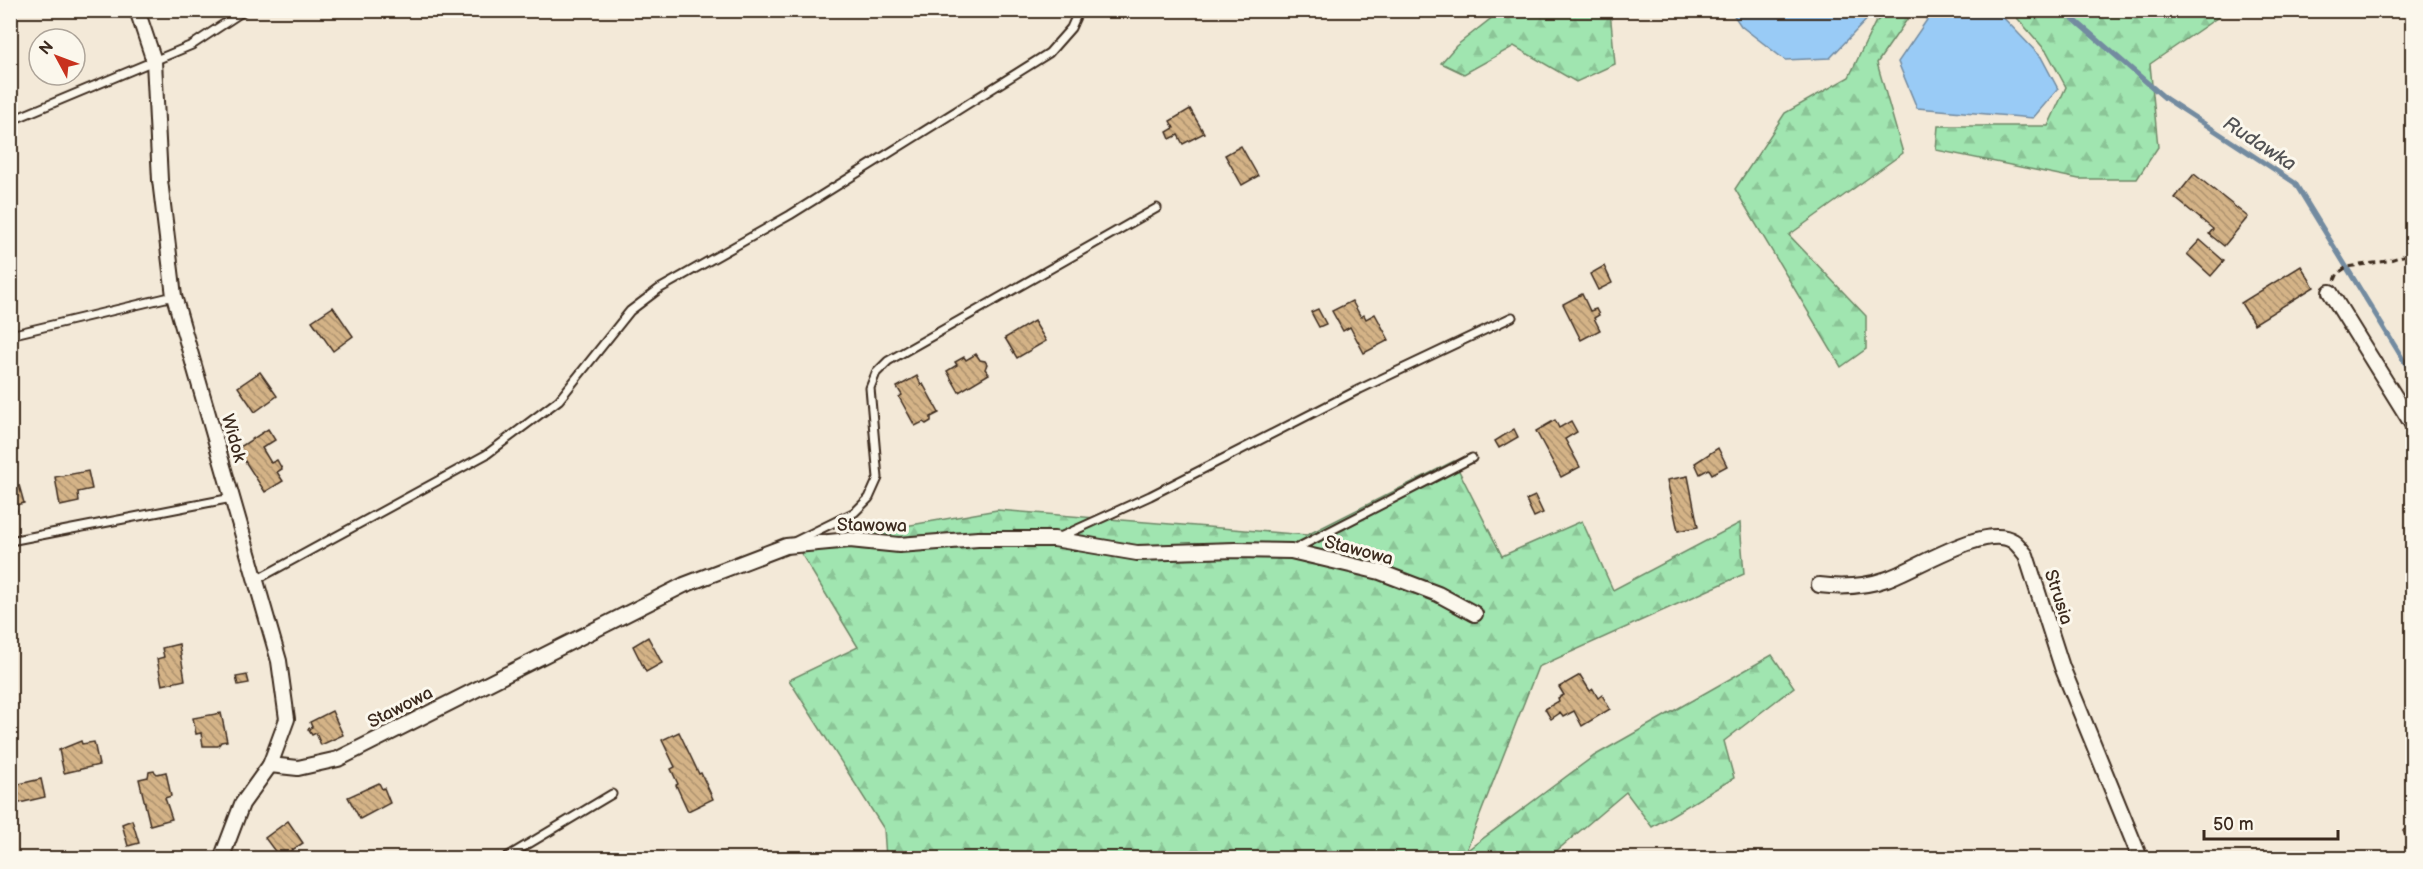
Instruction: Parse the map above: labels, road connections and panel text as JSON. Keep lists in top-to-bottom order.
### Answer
{
  "streets": {
    "street": ["Widok", "Stawowa", "Strusia"]
  },
  "crossings": [
    ["Widok", "Stawowa"]
  ],
  "water": ["Rudawka"],
  "scale_bar": "50 m",
  "north": "top left"
}
